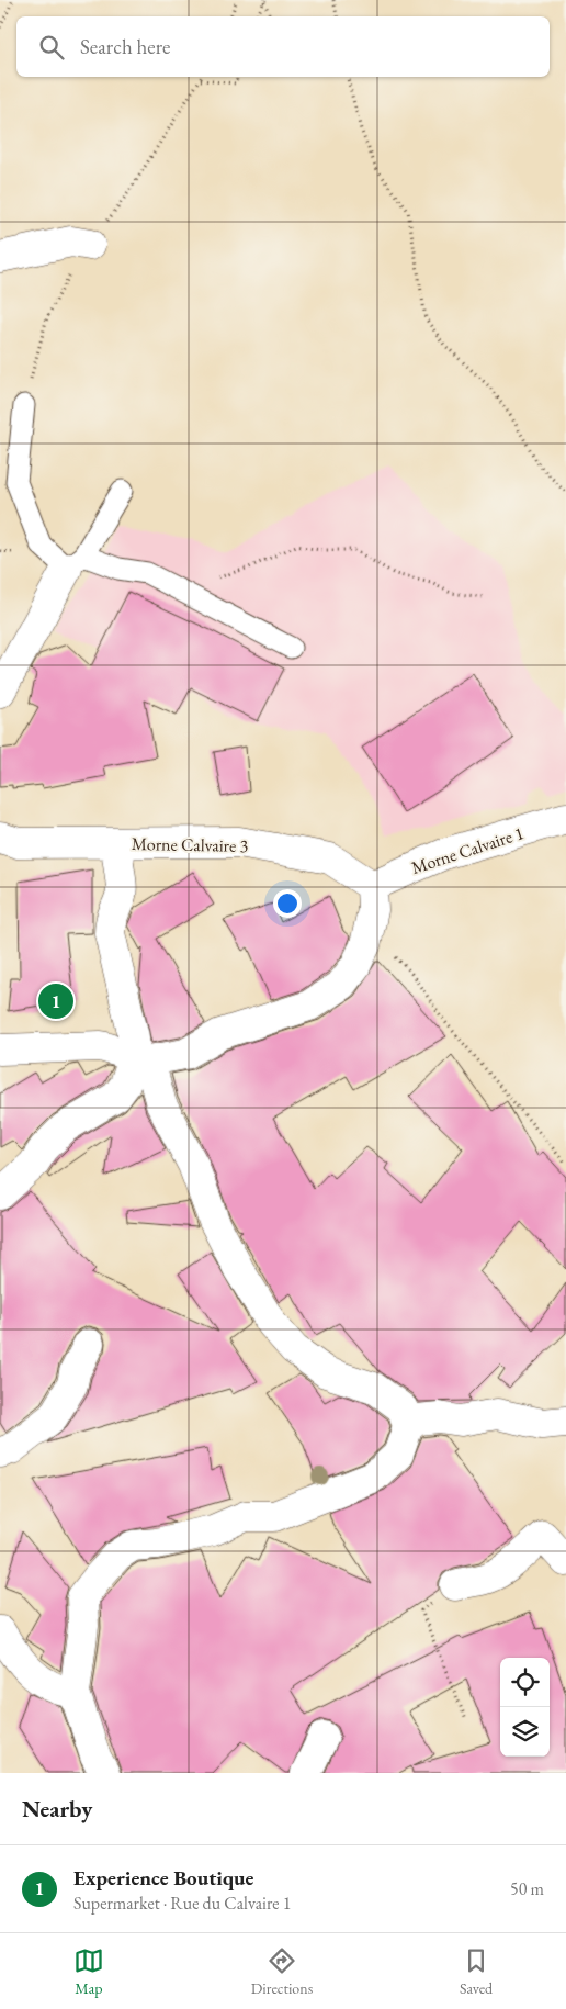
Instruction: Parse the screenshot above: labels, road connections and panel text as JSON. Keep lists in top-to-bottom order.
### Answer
{
  "streets": {
    "street": ["Morne Calvaire 3", "Morne Calvaire 1"]
  },
  "crossings": [
    ["Morne Calvaire 3", "Morne Calvaire 1"]
  ],
  "page": {
    "search": "Search here",
    "pins": "1",
    "heading": "Nearby",
    "list": [
      {
        "mark": "1",
        "name": "Experience Boutique",
        "note": "Supermarket · Rue du Calvaire 1",
        "value": "50 m"
      }
    ],
    "nav": ["Map", "Directions", "Saved"]
  }
}
